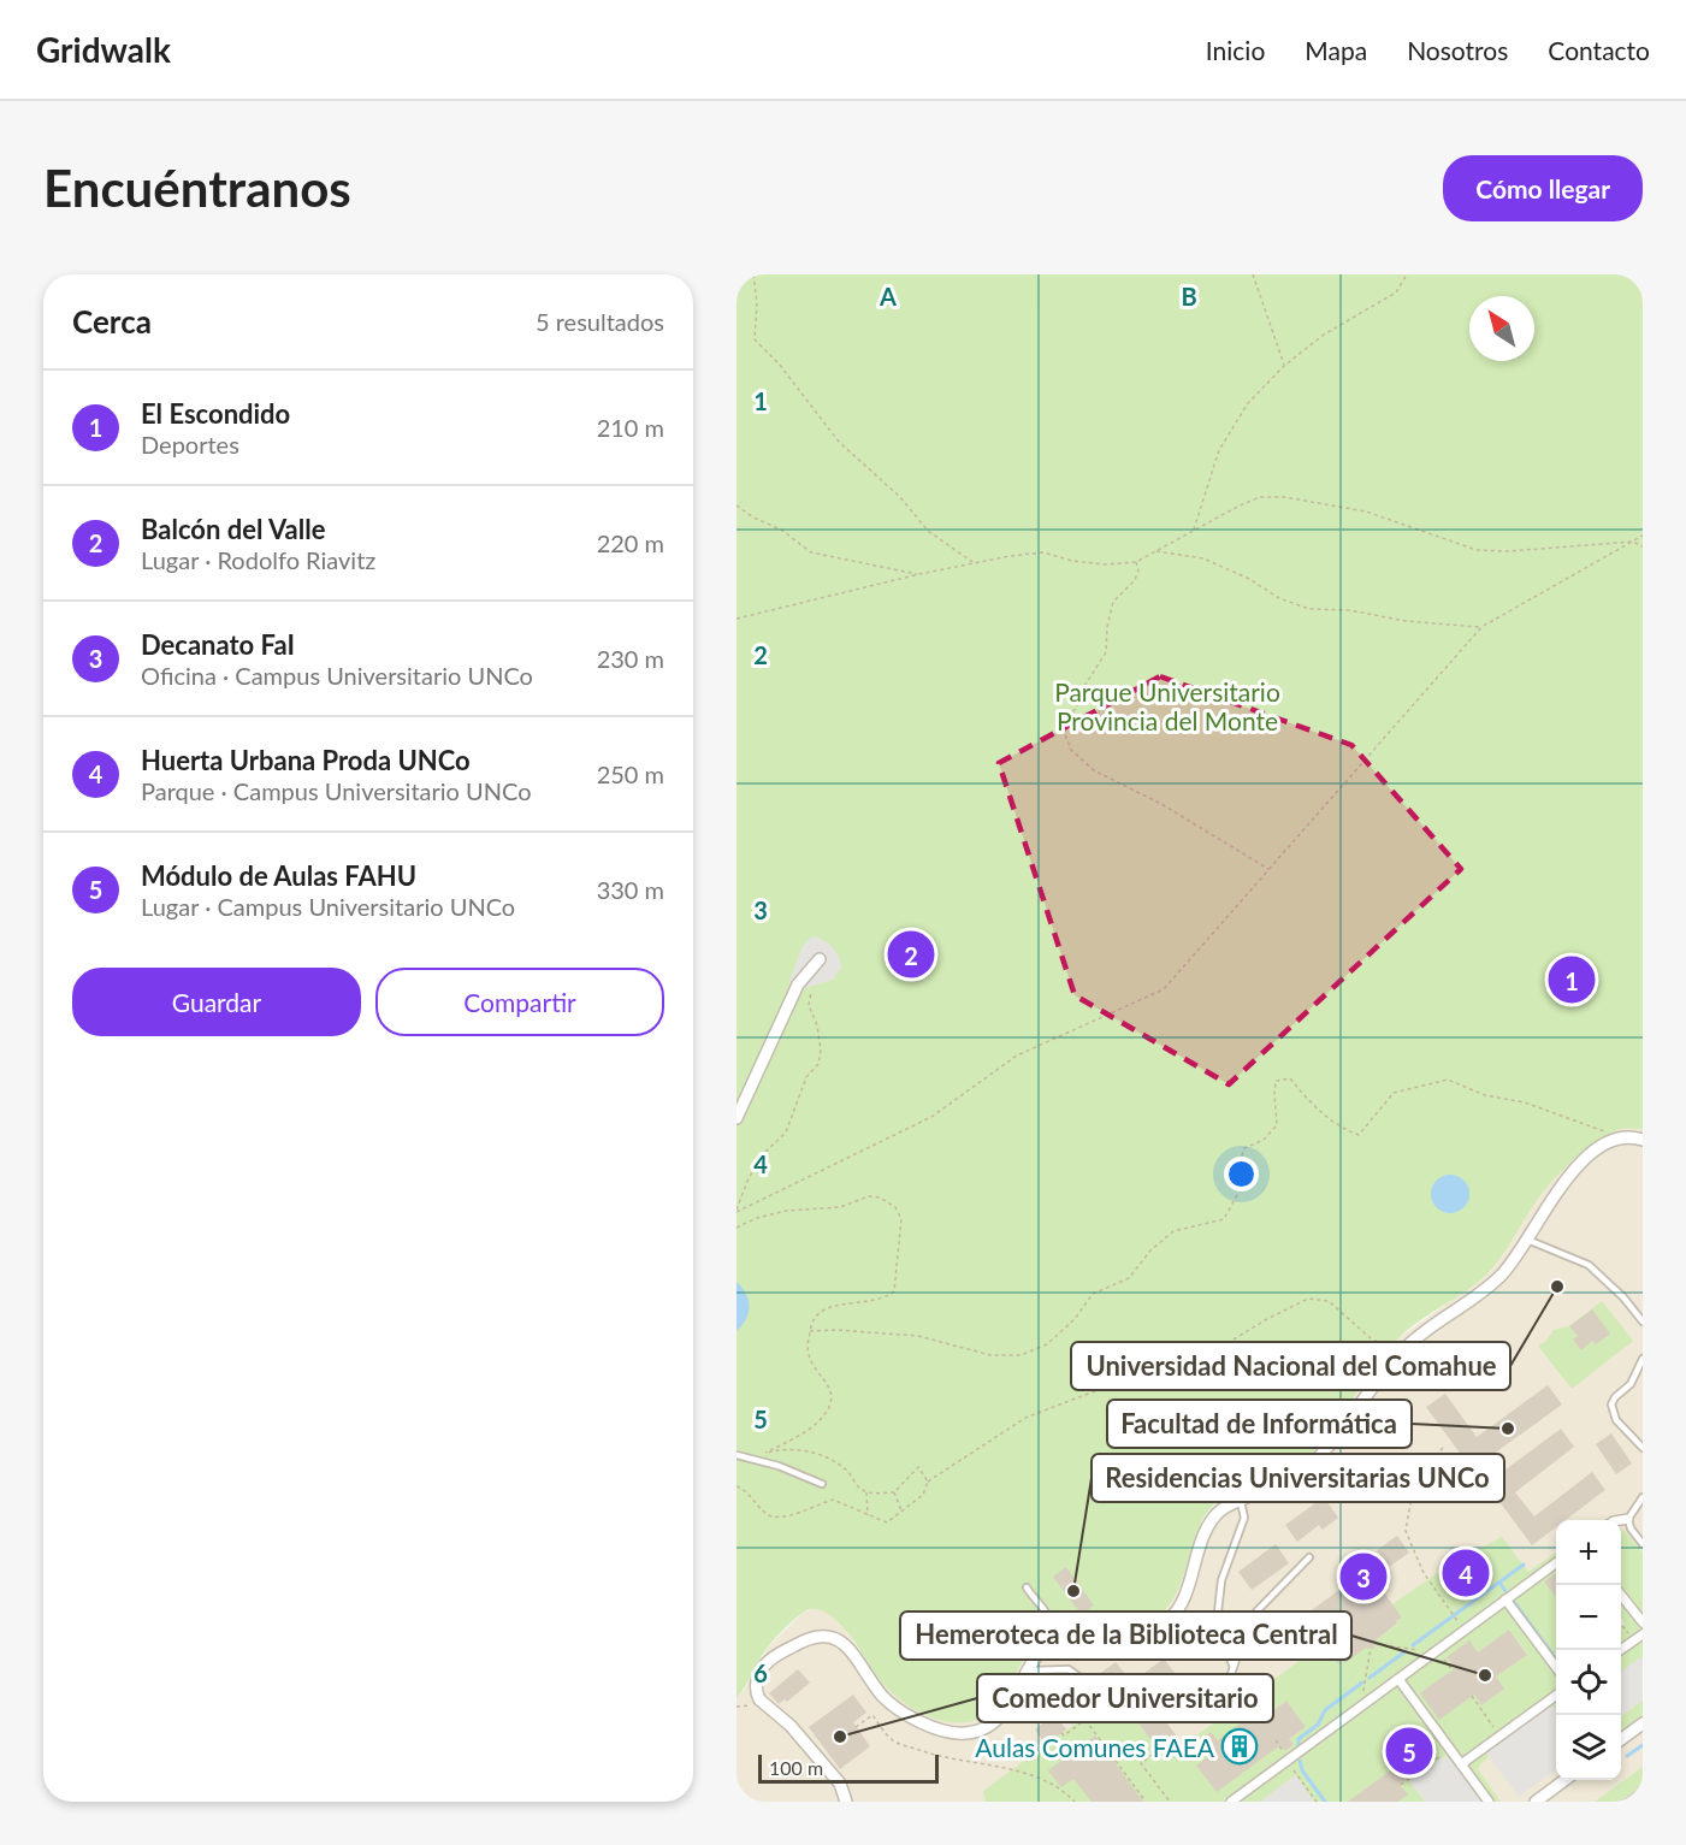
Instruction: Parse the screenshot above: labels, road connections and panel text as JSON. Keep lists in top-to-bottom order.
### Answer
{
  "parks": ["Parque Universitario Provincia del Monte"],
  "places": {
    "other": [
      "Universidad Nacional del Comahue",
      "Facultad de Informática",
      "Residencias Universitarias UNCo",
      "Hemeroteca de la Biblioteca Central",
      "Comedor Universitario"
    ],
    "building": ["Aulas Comunes FAEA"]
  },
  "scale_bar": "100 m",
  "north": "top left",
  "page": {
    "header": "Gridwalk",
    "nav": [
      "Inicio",
      "Mapa",
      "Nosotros",
      "Contacto"
    ],
    "buttons": [
      "Cómo llegar",
      ["Guardar", "Compartir"]
    ],
    "title": "Encuéntranos",
    "heading": ["Cerca", "5 resultados"],
    "list": [
      {
        "mark": "1",
        "name": "El Escondido",
        "note": "Deportes",
        "value": "210 m"
      },
      {
        "mark": "2",
        "name": "Balcón del Valle",
        "note": "Lugar · Rodolfo Riavitz",
        "value": "220 m"
      },
      {
        "mark": "3",
        "name": "Decanato FaI",
        "note": "Oficina · Campus Universitario UNCo",
        "value": "230 m"
      },
      {
        "mark": "4",
        "name": "Huerta Urbana Proda UNCo",
        "note": "Parque · Campus Universitario UNCo",
        "value": "250 m"
      },
      {
        "mark": "5",
        "name": "Módulo de Aulas FAHU",
        "note": "Lugar · Campus Universitario UNCo",
        "value": "330 m"
      }
    ],
    "pins": [
      "2",
      "1",
      "4",
      "3",
      "5"
    ],
    "map_buttons": ["+", "−"],
    "scale": "100 m"
  },
  "grid": {
    "columns": ["A", "B"],
    "rows": [
      "1",
      "2",
      "3",
      "4",
      "5",
      "6"
    ]
  }
}
